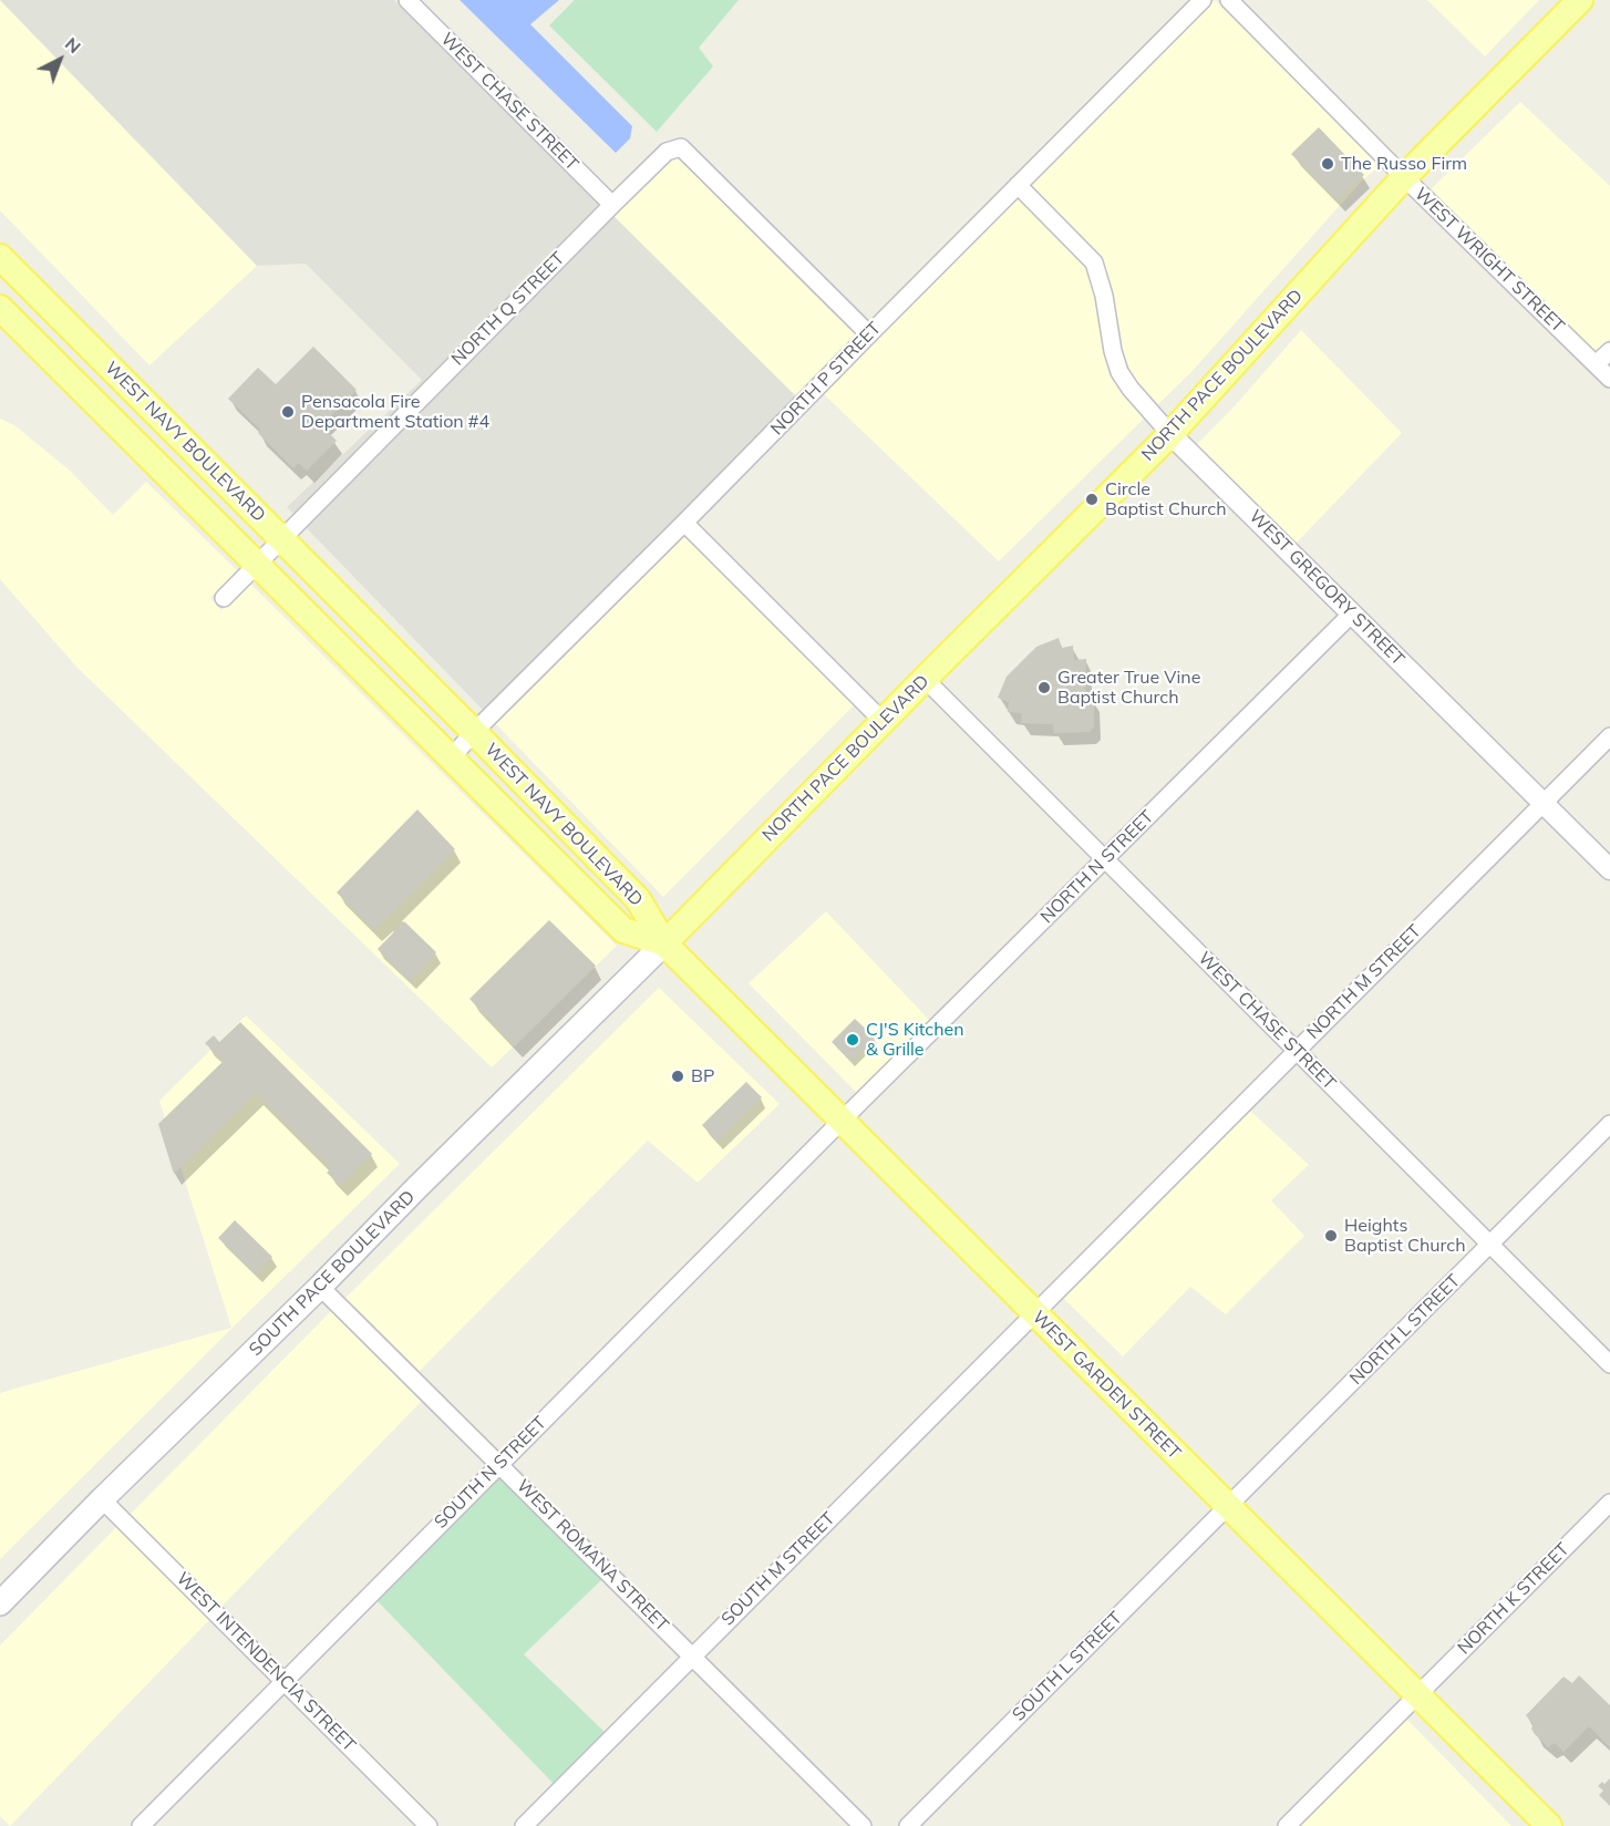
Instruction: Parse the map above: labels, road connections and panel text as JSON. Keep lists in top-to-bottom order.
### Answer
{
  "streets": {
    "main road": [
      "NORTH PACE BOULEVARD",
      "WEST NAVY BOULEVARD",
      "SOUTH PACE BOULEVARD",
      "WEST GARDEN STREET"
    ],
    "street": [
      "WEST CHASE STREET",
      "WEST WRIGHT STREET",
      "NORTH Q STREET",
      "NORTH P STREET",
      "WEST GREGORY STREET",
      "NORTH N STREET",
      "NORTH M STREET",
      "NORTH L STREET",
      "SOUTH N STREET",
      "WEST ROMANA STREET",
      "SOUTH M STREET",
      "NORTH K STREET",
      "WEST INTENDENCIA STREET",
      "SOUTH L STREET"
    ]
  },
  "crossings": [
    ["WEST CHASE STREET", "NORTH Q STREET"],
    ["WEST CHASE STREET", "NORTH PACE BOULEVARD"],
    ["WEST CHASE STREET", "NORTH N STREET"],
    ["WEST CHASE STREET", "NORTH M STREET"],
    ["WEST CHASE STREET", "NORTH L STREET"],
    ["WEST WRIGHT STREET", "NORTH PACE BOULEVARD"],
    ["NORTH Q STREET", "NORTH P STREET"],
    ["NORTH Q STREET", "WEST NAVY BOULEVARD"],
    ["NORTH PACE BOULEVARD", "WEST NAVY BOULEVARD"],
    ["NORTH PACE BOULEVARD", "WEST GREGORY STREET"],
    ["NORTH PACE BOULEVARD", "SOUTH PACE BOULEVARD"],
    ["NORTH PACE BOULEVARD", "WEST GARDEN STREET"],
    ["NORTH P STREET", "WEST NAVY BOULEVARD"],
    ["NORTH P STREET", "WEST GREGORY STREET"],
    ["WEST NAVY BOULEVARD", "SOUTH PACE BOULEVARD"],
    ["WEST NAVY BOULEVARD", "WEST GARDEN STREET"],
    ["WEST GREGORY STREET", "NORTH N STREET"],
    ["WEST GREGORY STREET", "NORTH M STREET"],
    ["NORTH N STREET", "WEST GARDEN STREET"],
    ["NORTH N STREET", "SOUTH N STREET"],
    ["NORTH M STREET", "WEST GARDEN STREET"],
    ["NORTH M STREET", "SOUTH M STREET"],
    ["SOUTH PACE BOULEVARD", "WEST GARDEN STREET"],
    ["SOUTH PACE BOULEVARD", "WEST ROMANA STREET"],
    ["SOUTH PACE BOULEVARD", "WEST INTENDENCIA STREET"],
    ["NORTH L STREET", "WEST GARDEN STREET"],
    ["NORTH L STREET", "SOUTH L STREET"],
    ["WEST GARDEN STREET", "SOUTH N STREET"],
    ["WEST GARDEN STREET", "SOUTH M STREET"],
    ["WEST GARDEN STREET", "NORTH K STREET"],
    ["WEST GARDEN STREET", "SOUTH L STREET"],
    ["SOUTH N STREET", "WEST ROMANA STREET"],
    ["SOUTH N STREET", "WEST INTENDENCIA STREET"],
    ["WEST ROMANA STREET", "SOUTH M STREET"]
  ],
  "places": [
    "The Russo Firm",
    "Pensacola Fire Department Station #4",
    "Circle Baptist Church",
    "Greater True Vine Baptist Church",
    "CJ'S Kitchen & Grille",
    "BP",
    "Heights Baptist Church"
  ],
  "north": "top right"
}
